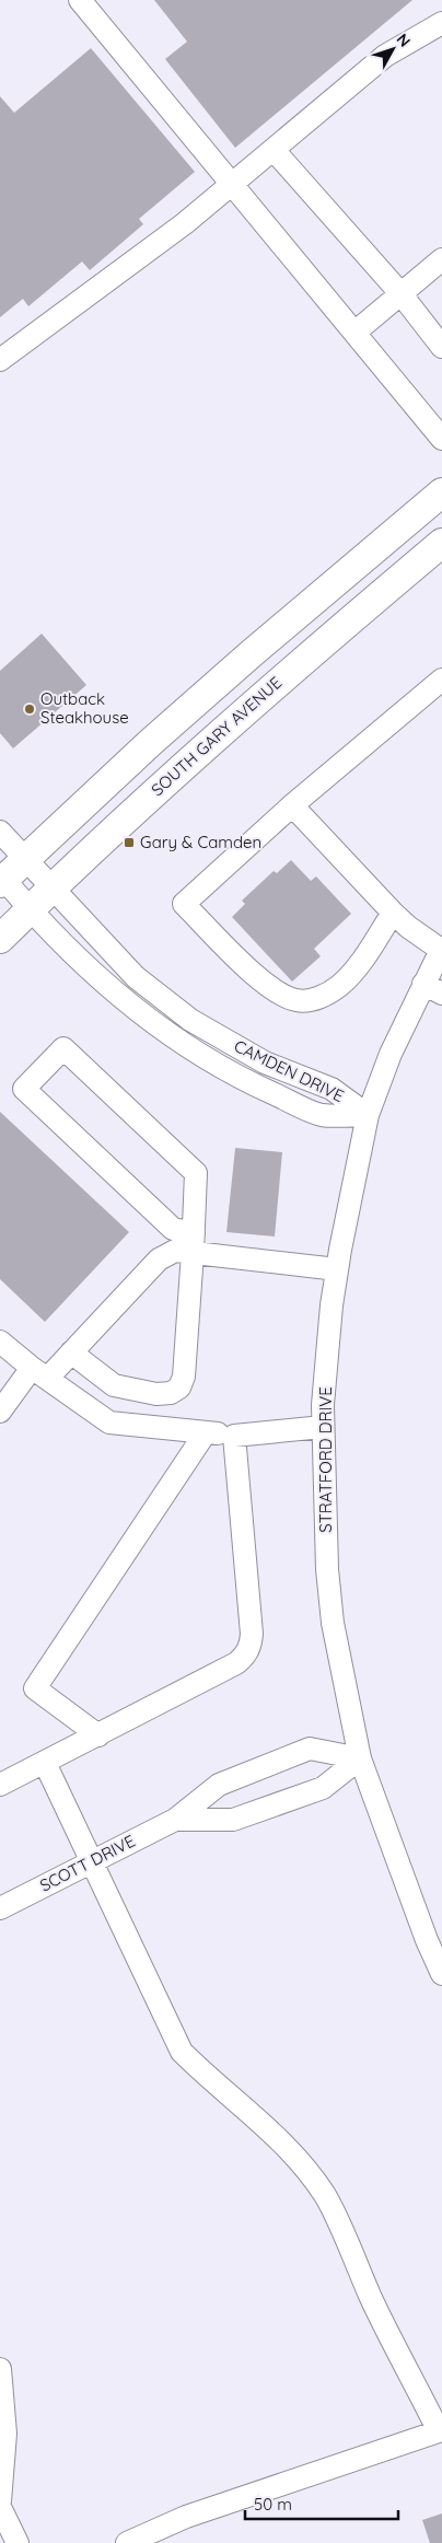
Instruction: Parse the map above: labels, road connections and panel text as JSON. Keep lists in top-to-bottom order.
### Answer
{
  "streets": {
    "main road": ["SOUTH GARY AVENUE"],
    "street": ["CAMDEN DRIVE", "STRATFORD DRIVE", "SCOTT DRIVE"]
  },
  "crossings": [
    ["SOUTH GARY AVENUE", "CAMDEN DRIVE"],
    ["CAMDEN DRIVE", "STRATFORD DRIVE"],
    ["STRATFORD DRIVE", "SCOTT DRIVE"]
  ],
  "places": {
    "other": ["Outback Steakhouse"],
    "transit": ["Gary & Camden"]
  },
  "scale_bar": "50 m",
  "north": "top right"
}
